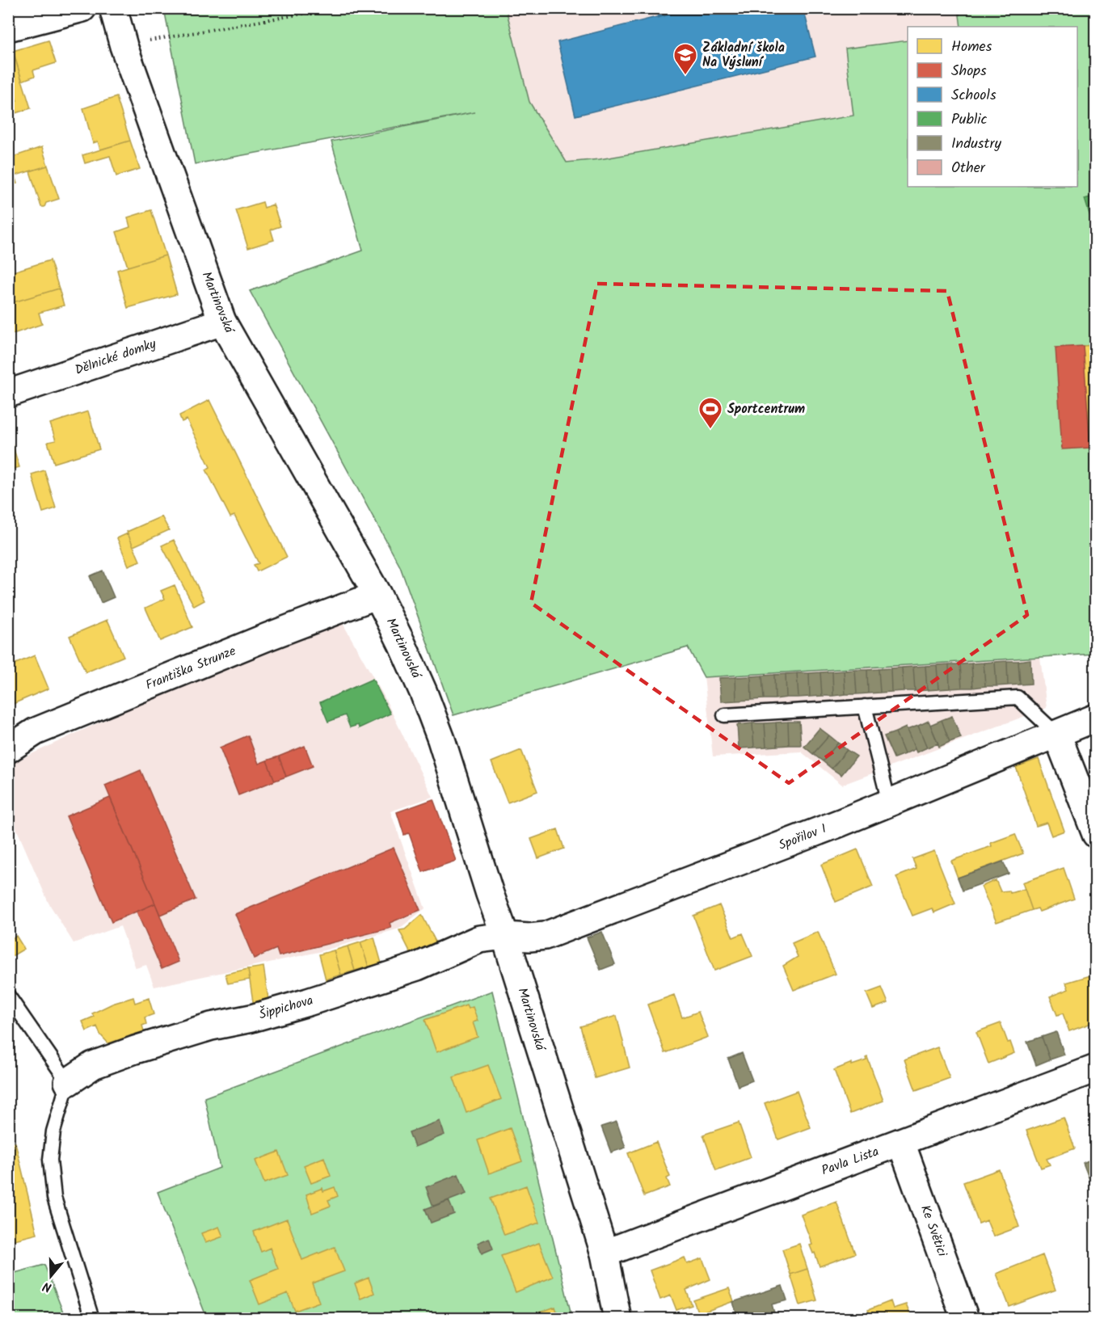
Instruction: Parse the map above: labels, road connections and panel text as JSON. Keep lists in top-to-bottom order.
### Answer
{
  "streets": {
    "street": [
      "Martinovská",
      "Dělnické domky",
      "Františka Strunze",
      "Spořilov I",
      "Šippichova",
      "Pavla Lista",
      "Ke Světici"
    ]
  },
  "crossings": [
    ["Martinovská", "Dělnické domky"],
    ["Martinovská", "Františka Strunze"],
    ["Martinovská", "Spořilov I"],
    ["Martinovská", "Šippichova"],
    ["Martinovská", "Pavla Lista"],
    ["Spořilov I", "Šippichova"],
    ["Pavla Lista", "Ke Světici"]
  ],
  "places": {
    "school or university": ["Základní škola Na Výsluní"],
    "sports": ["Sportcentrum"]
  },
  "legend": [
    "Homes",
    "Shops",
    "Schools",
    "Public",
    "Industry",
    "Other"
  ],
  "north": "bottom"
}
